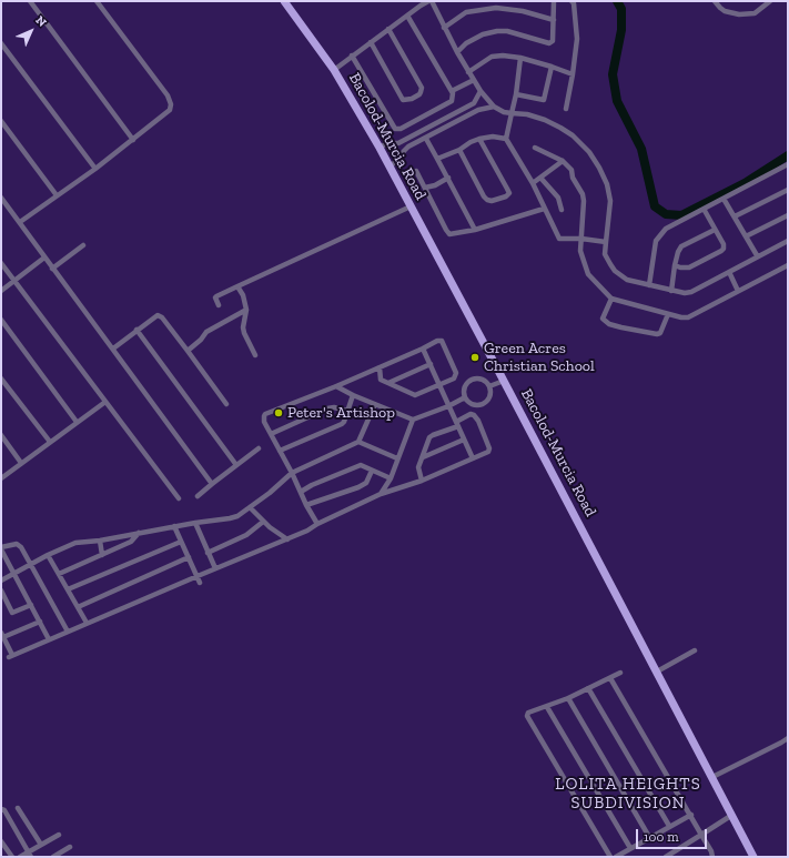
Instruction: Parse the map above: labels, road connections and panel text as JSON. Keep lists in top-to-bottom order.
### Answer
{
  "streets": {
    "main road": ["Bacolod-Murcia Road"]
  },
  "districts": ["LOLITA HEIGHTS SUBDIVISION"],
  "places": ["Green Acres Christian School", "Peter's Artishop"],
  "scale_bar": "100 m",
  "north": "top right"
}
